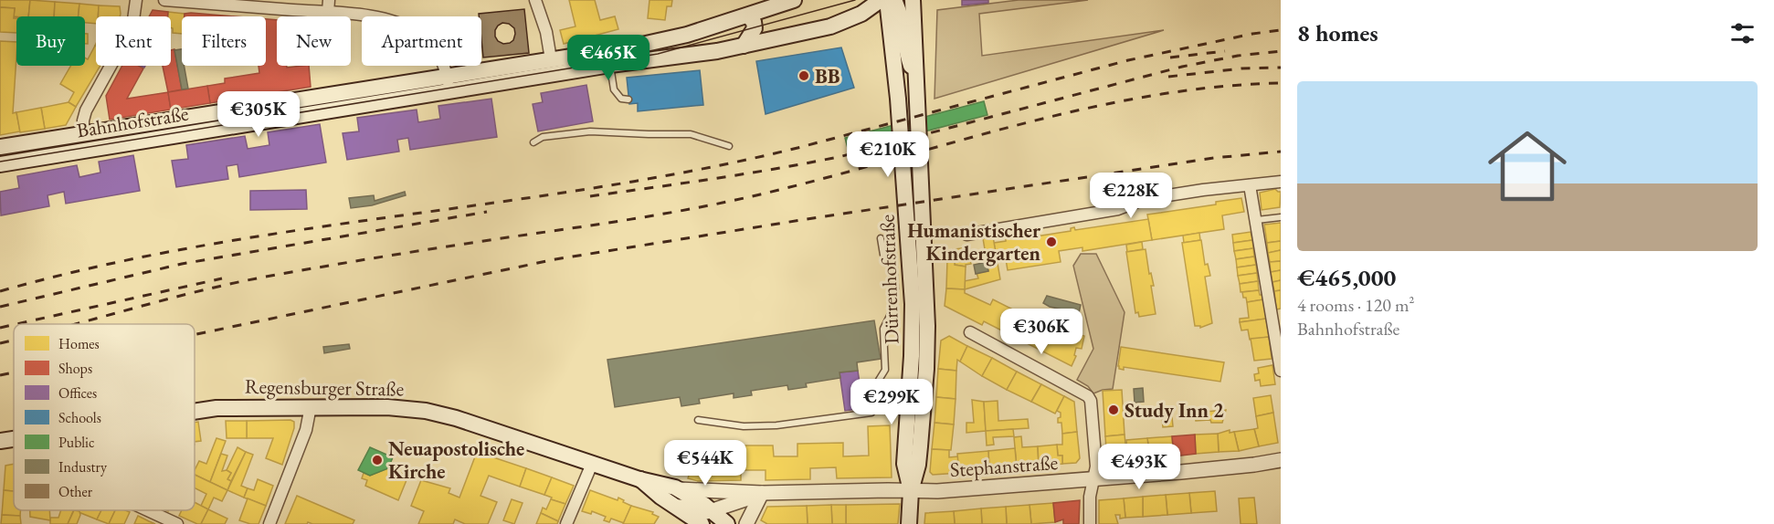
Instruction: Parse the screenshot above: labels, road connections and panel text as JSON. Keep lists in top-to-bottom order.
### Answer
{
  "streets": {
    "main road": ["Bahnhofstraße", "Dürrenhofstraße", "Regensburger Straße"],
    "street": ["Stephanstraße"]
  },
  "crossings": [
    ["Dürrenhofstraße", "Stephanstraße"],
    ["Regensburger Straße", "Stephanstraße"]
  ],
  "places": [
    "BB",
    "Humanistischer Kindergarten",
    "Study Inn 2",
    "Neuapostolische Kirche"
  ],
  "legend": [
    "Homes",
    "Shops",
    "Offices",
    "Schools",
    "Public",
    "Industry",
    "Other"
  ],
  "page": {
    "heading": "8 homes",
    "chip": [
      "Buy",
      "Rent",
      "Filters",
      "New",
      "Apartment"
    ],
    "price": [
      "€465K",
      "€305K",
      "€210K",
      "€228K",
      "€306K",
      "€299K",
      "€544K",
      "€493K"
    ],
    "list": [
      {
        "name": "€465,000",
        "note": "4 rooms · 120 m² · Bahnhofstraße"
      }
    ]
  }
}
